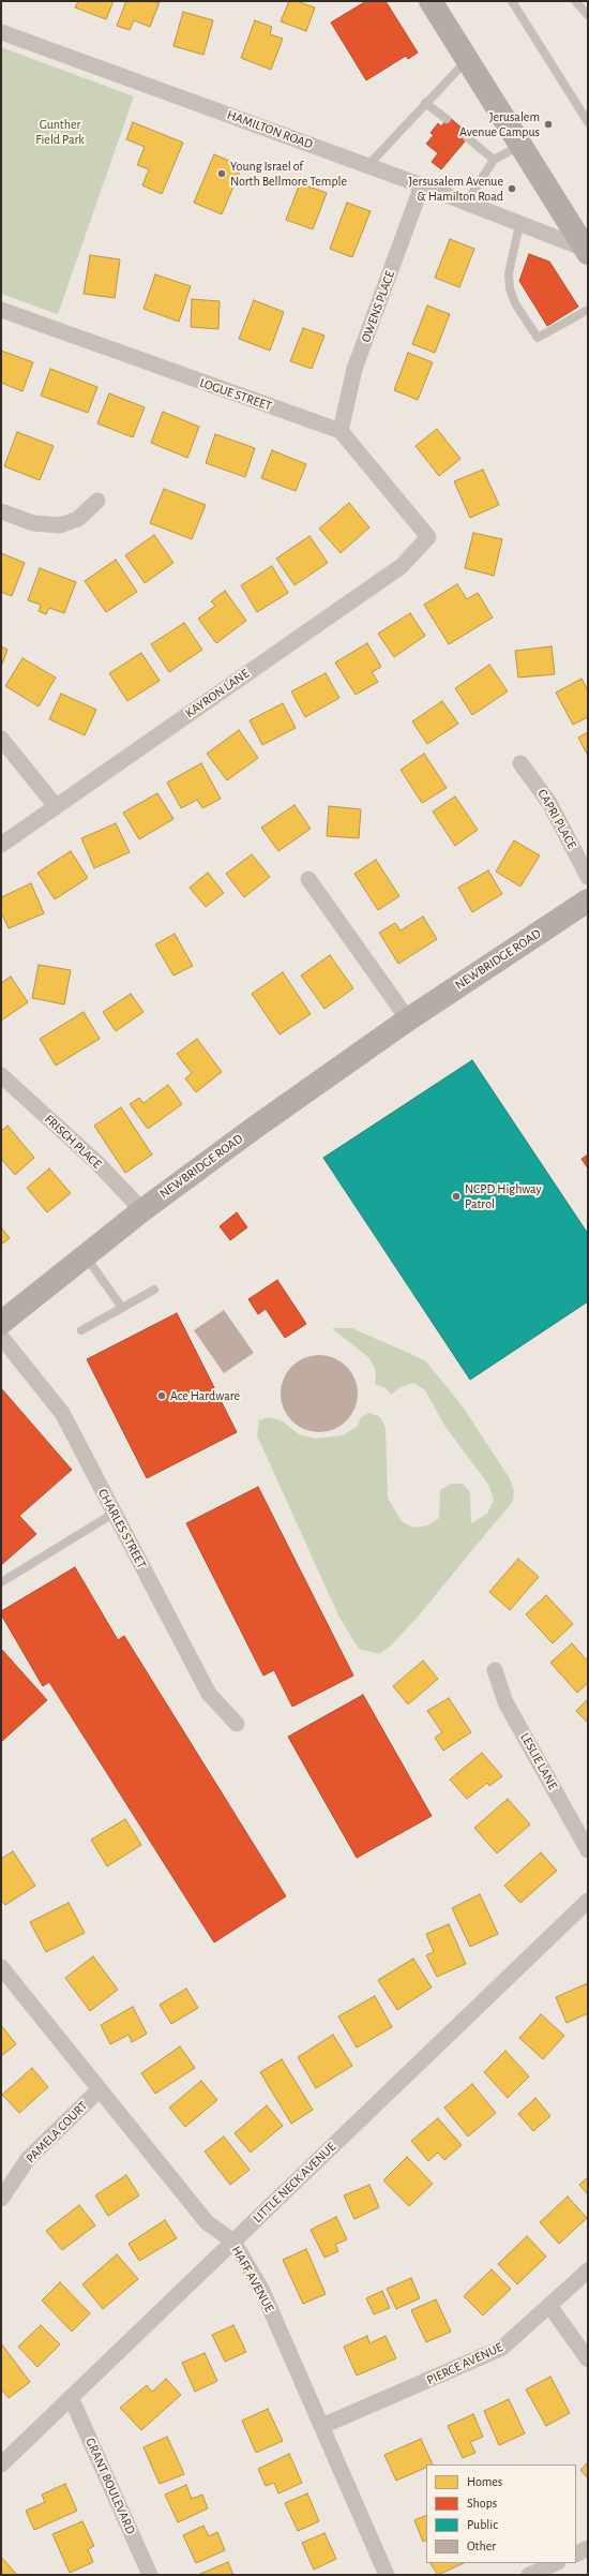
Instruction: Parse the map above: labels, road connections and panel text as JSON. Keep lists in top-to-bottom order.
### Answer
{
  "streets": {
    "main road": ["NEWBRIDGE ROAD"],
    "street": [
      "HAMILTON ROAD",
      "OWENS PLACE",
      "LOGUE STREET",
      "KAYRON LANE",
      "CAPRI PLACE",
      "FRISCH PLACE",
      "CHARLES STREET",
      "LESLIE LANE",
      "PAMELA COURT",
      "LITTLE NECK AVENUE",
      "HAFF AVENUE",
      "PIERCE AVENUE",
      "GRANT BOULEVARD"
    ]
  },
  "crossings": [
    ["HAMILTON ROAD", "OWENS PLACE"],
    ["OWENS PLACE", "LOGUE STREET"],
    ["OWENS PLACE", "KAYRON LANE"],
    ["LOGUE STREET", "KAYRON LANE"],
    ["NEWBRIDGE ROAD", "FRISCH PLACE"],
    ["PAMELA COURT", "HAFF AVENUE"],
    ["LITTLE NECK AVENUE", "HAFF AVENUE"],
    ["LITTLE NECK AVENUE", "GRANT BOULEVARD"],
    ["HAFF AVENUE", "PIERCE AVENUE"]
  ],
  "parks": ["Gunther Field Park"],
  "places": [
    "Jerusalem Avenue Campus",
    "Young Israel of North Bellmore Temple",
    "Jersusalem Avenue & Hamilton Road",
    "NCPD Highway Patrol",
    "Ace Hardware"
  ],
  "legend": [
    "Homes",
    "Shops",
    "Public",
    "Other"
  ]
}
